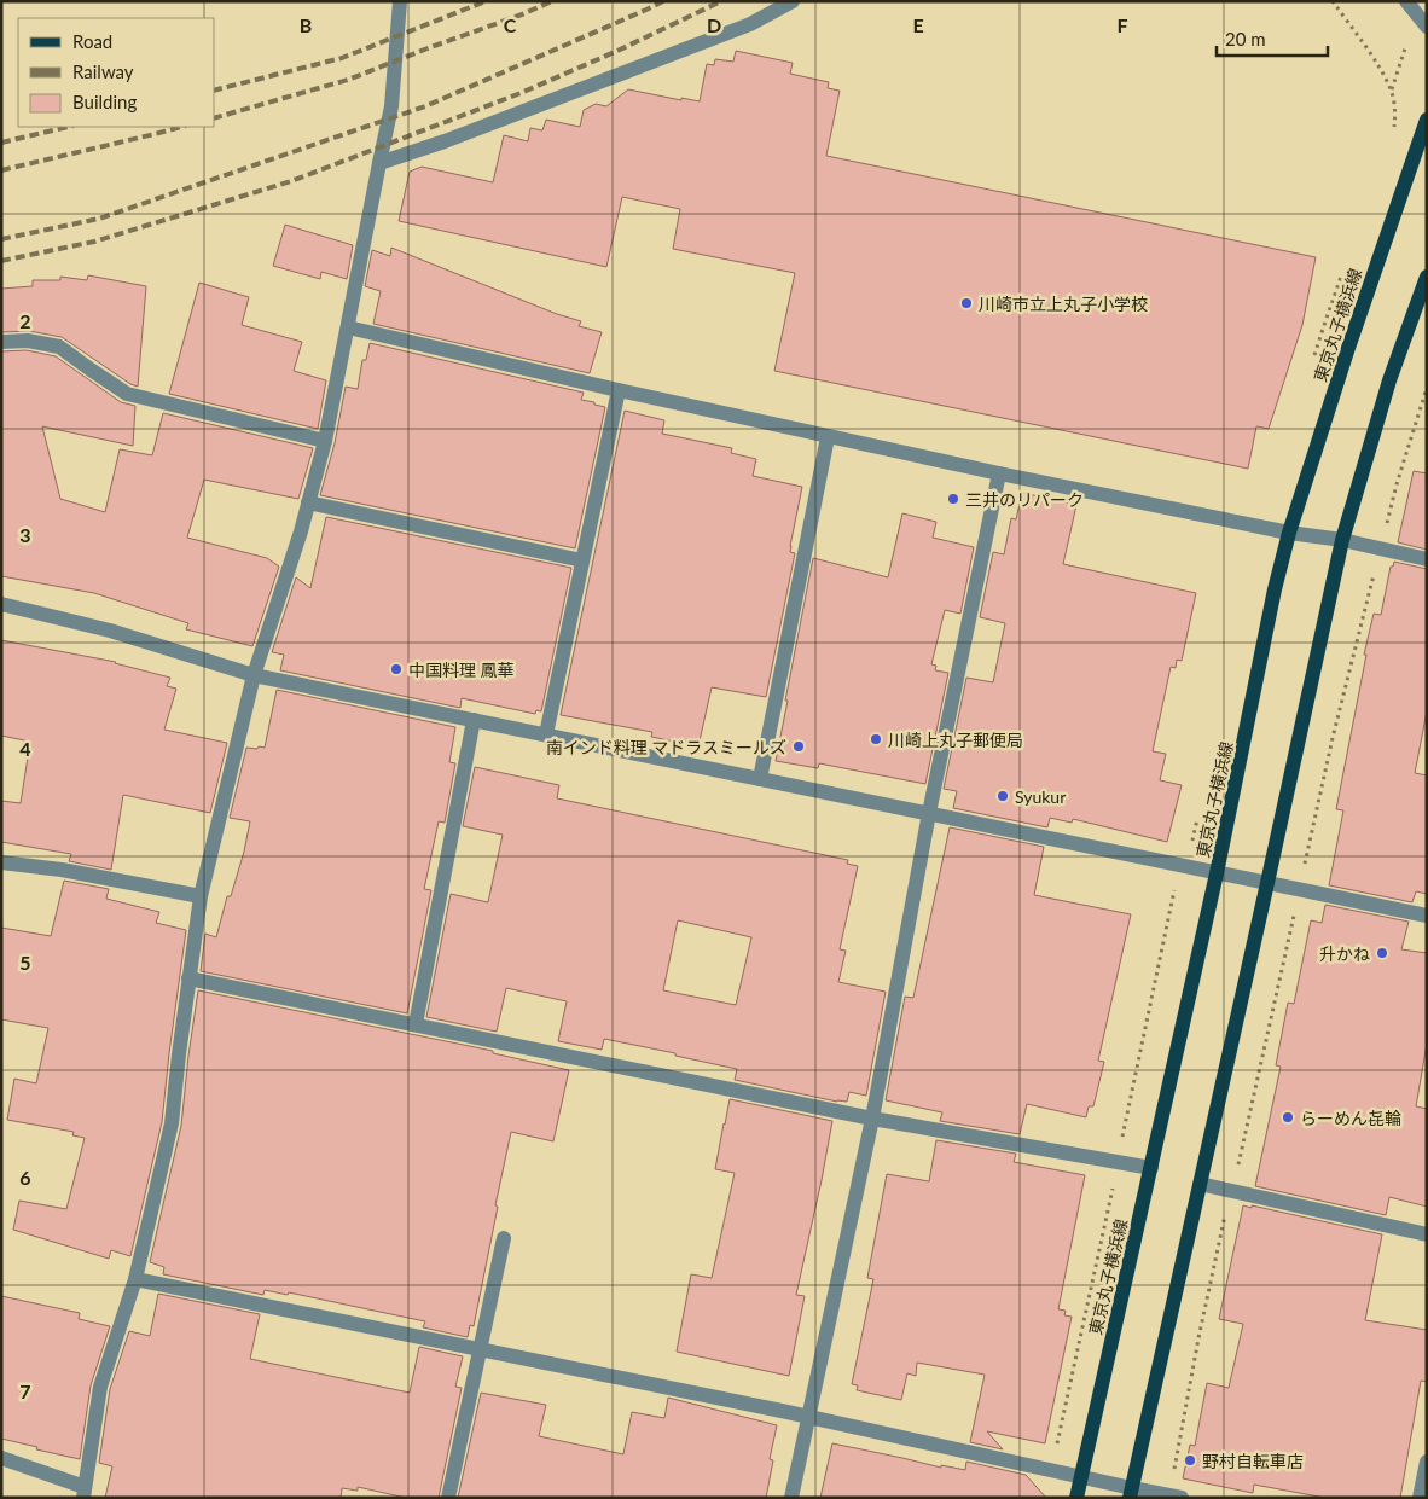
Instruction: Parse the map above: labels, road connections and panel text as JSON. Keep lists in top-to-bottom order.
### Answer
{
  "streets": {
    "main road": ["東京丸子横浜線"]
  },
  "places": [
    "川崎市立上丸子小学校",
    "三井のリパーク",
    "中国料理 鳳華",
    "川崎上丸子郵便局",
    "南インド料理 マドラスミールズ",
    "Syukur",
    "升かね",
    "らーめん㐂輪",
    "野村自転車店"
  ],
  "legend": ["Road", "Railway", "Building"],
  "scale_bar": "20 m",
  "grid": {
    "columns": [
      "B",
      "C",
      "D",
      "E",
      "F"
    ],
    "rows": [
      "2",
      "3",
      "4",
      "5",
      "6",
      "7"
    ]
  }
}
